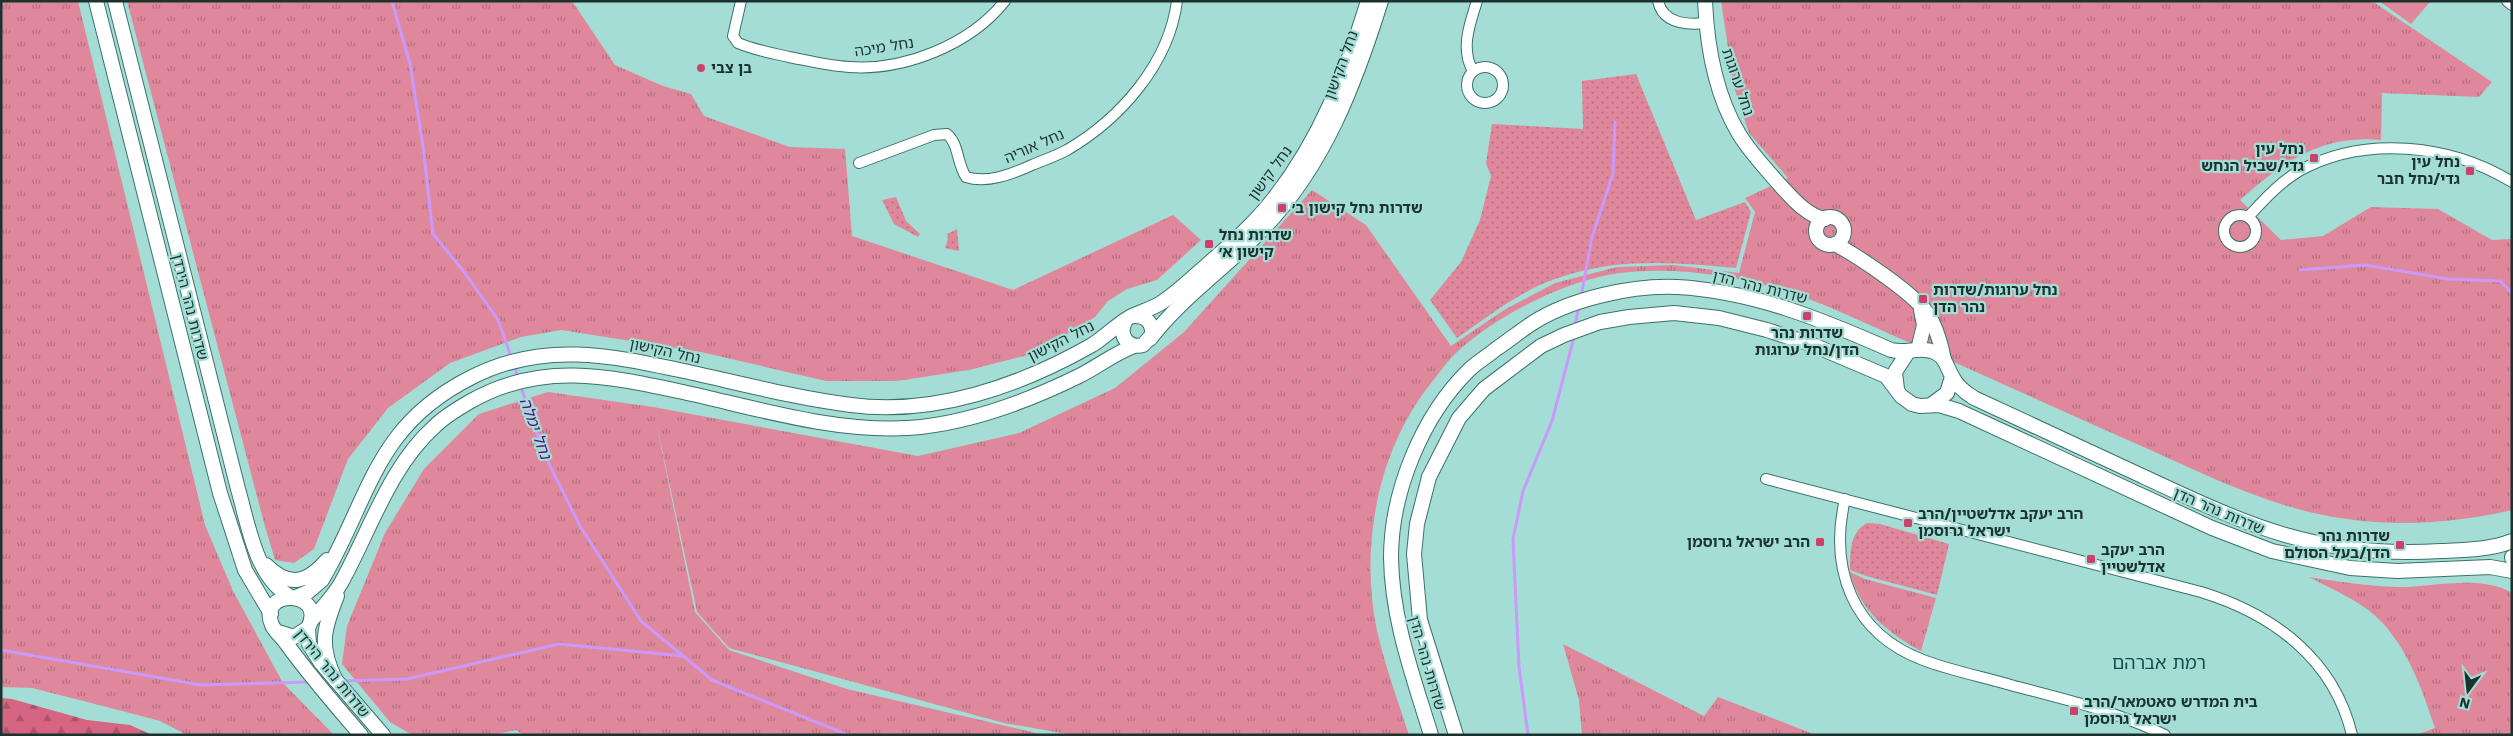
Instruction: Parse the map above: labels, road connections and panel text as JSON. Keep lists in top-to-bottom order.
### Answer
{
  "streets": {
    "main road": [
      "נחל הקישון",
      "נחל ערוגות",
      "נחל קישון",
      "שדרות נהר הדן",
      "שדרות נהר הירדן"
    ],
    "street": ["נחל מיכה", "נחל אוריה"]
  },
  "crossings": [
    ["נחל הקישון", "נחל קישון"],
    ["נחל הקישון", "שדרות נהר הירדן"]
  ],
  "districts": ["רמת אברהם"],
  "water": ["נחל ימלה"],
  "places": {
    "other": ["בן צבי"],
    "transit": [
      "נחל עין גדי/שביל הנחש",
      "נחל עין גדי/נחל חבר",
      "שדרות נחל קישון ב׳",
      "שדרות נחל קישון א׳",
      "נחל ערוגות/שדרות נהר הדן",
      "שדרות נהר הדן/נחל ערוגות",
      "הרב יעקב אדלשטיין/הרב ישראל גרוסמן",
      "הרב ישראל גרוסמן",
      "שדרות נהר הדן/בעל הסולם",
      "הרב יעקב אדלשטיין",
      "בית המדרש סאטמאר/הרב ישראל גרוסמן"
    ]
  },
  "north": "bottom"
}
